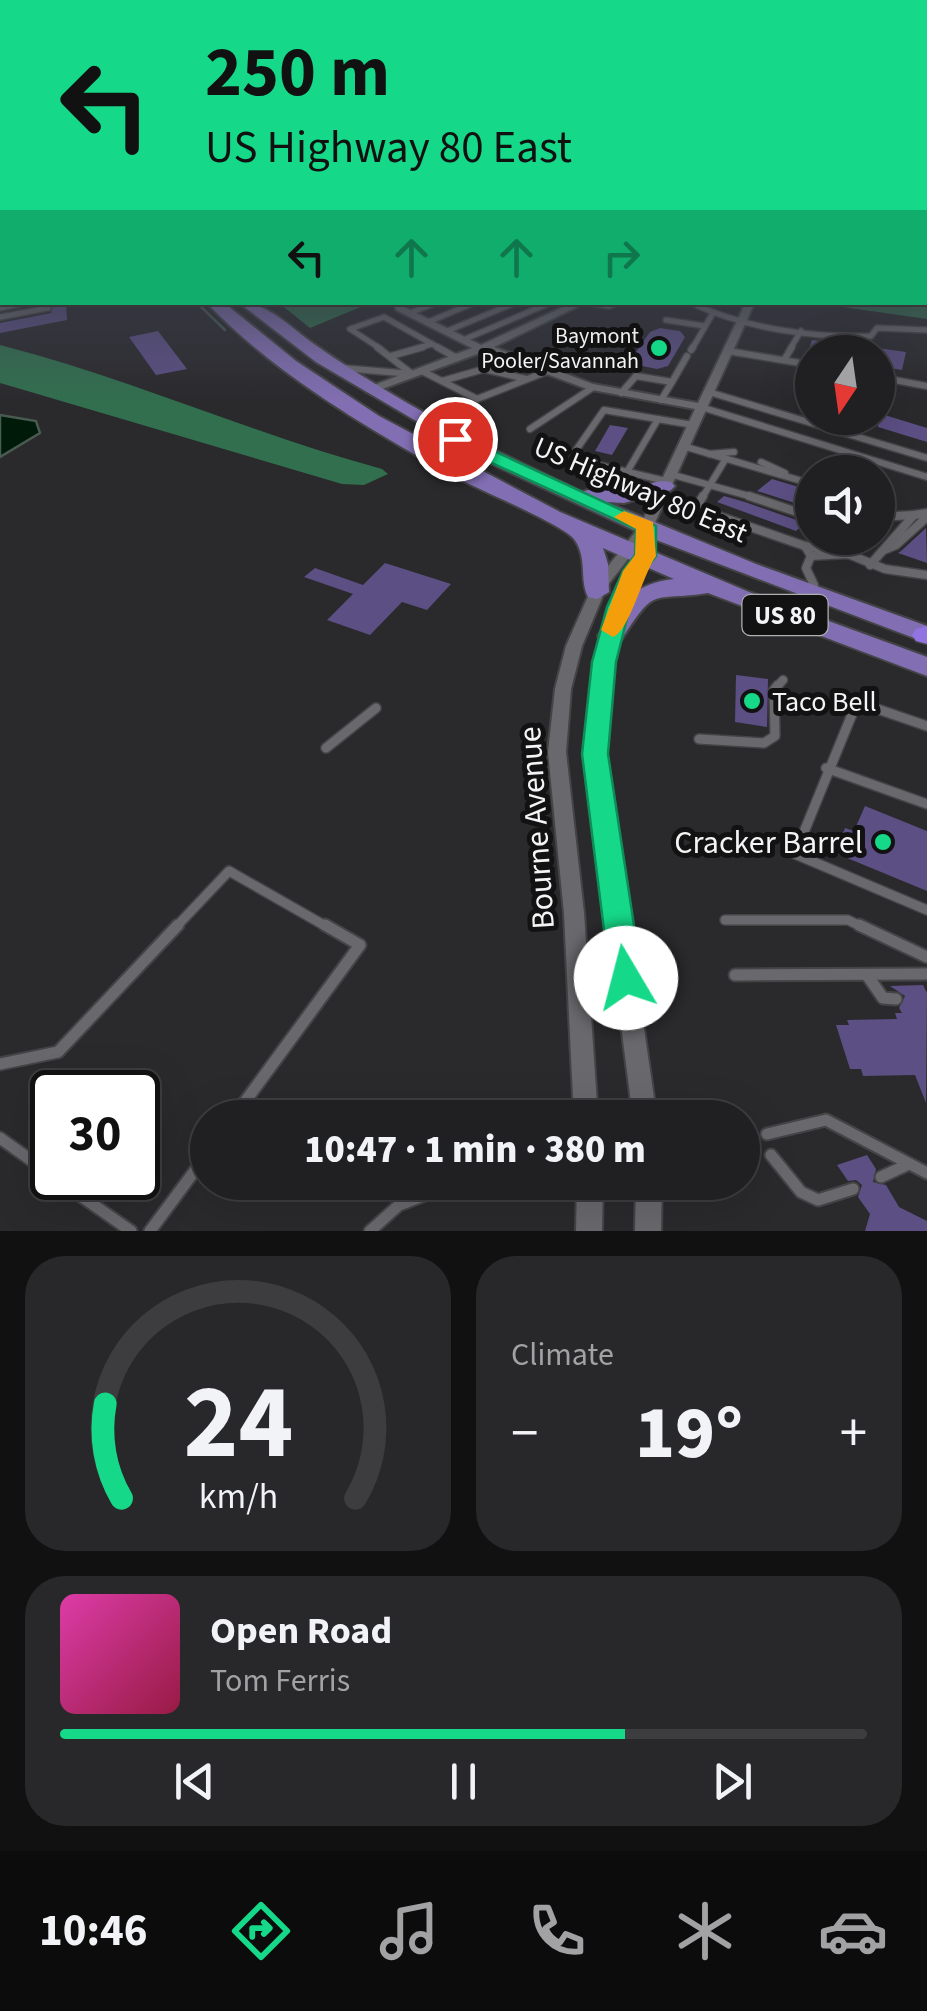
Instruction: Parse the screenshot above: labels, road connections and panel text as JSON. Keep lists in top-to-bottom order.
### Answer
{
  "streets": {
    "main road": ["US Highway 80 East", "US 80"],
    "street": ["Bourne Avenue"]
  },
  "crossings": [
    ["US Highway 80 East", "Bourne Avenue"]
  ],
  "places": ["Baymont Pooler/Savannah", "Taco Bell", "Cracker Barrel"],
  "north": "bottom",
  "page": {
    "turn": ["250 m", "US Highway 80 East"],
    "limit": "30",
    "trip": "10:47 · 1 min · 380 m",
    "tile": "Climate",
    "heat": ["−", "19°", "+"],
    "song": ["Open Road", "Tom Ferris"],
    "tabs": "10:46",
    "gauge": ["24", "km/h"]
  }
}
